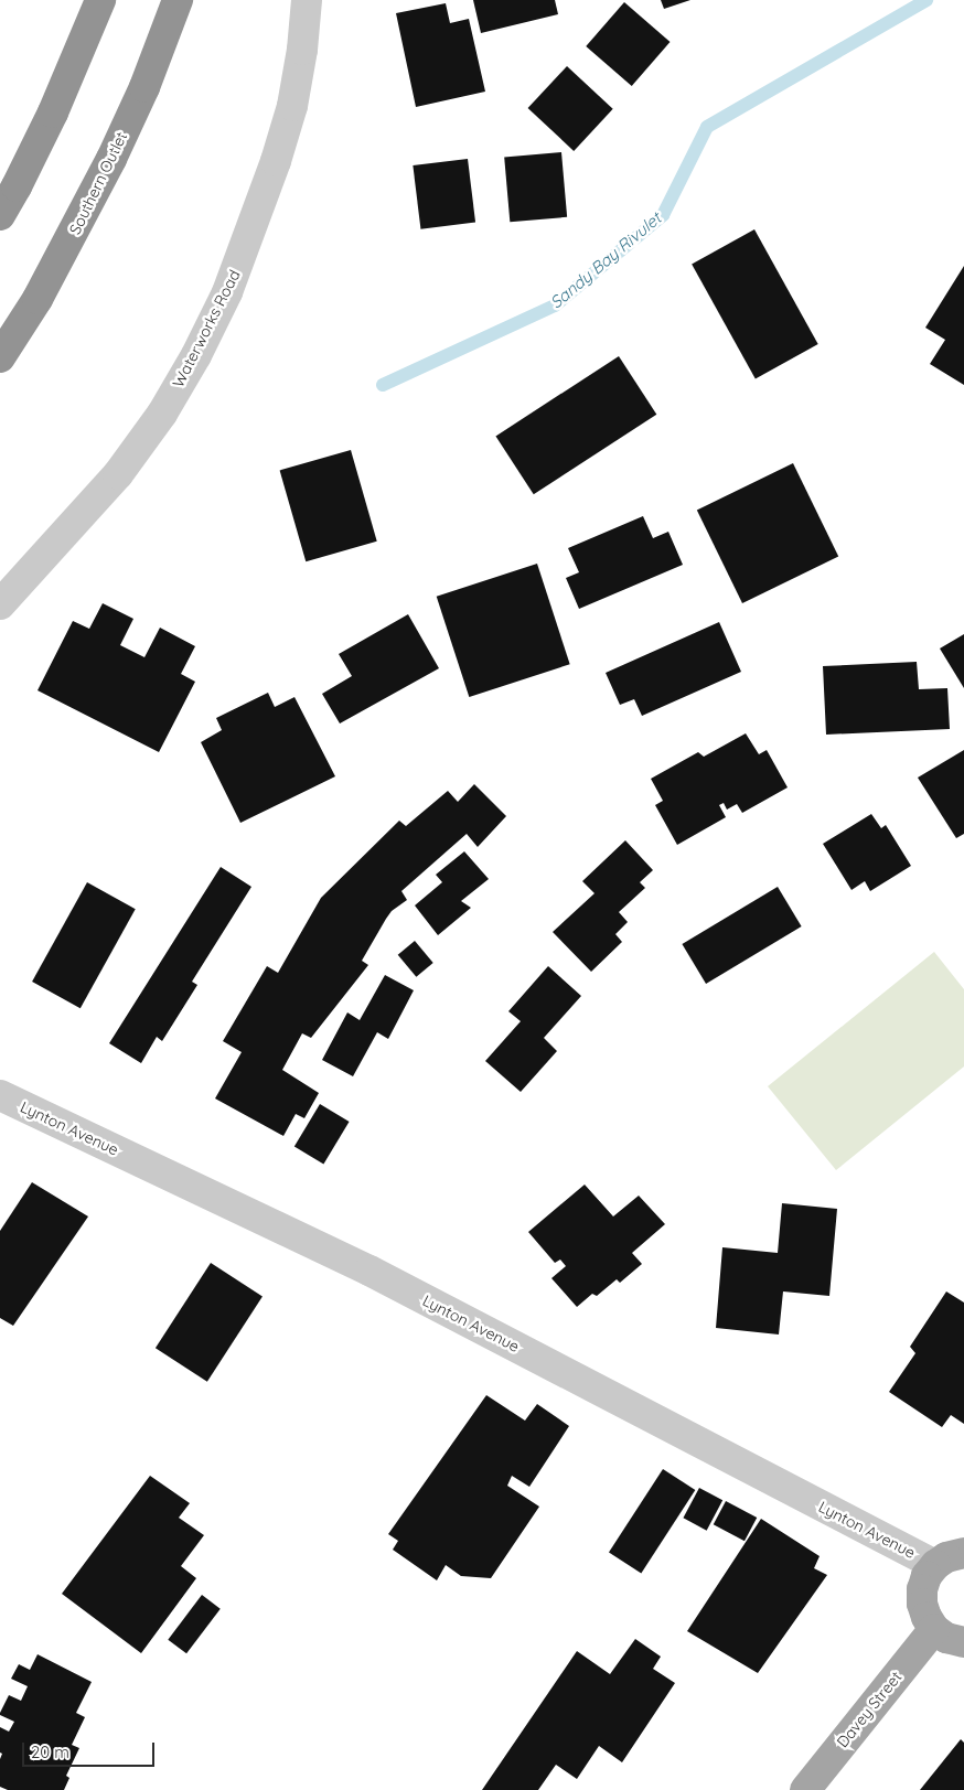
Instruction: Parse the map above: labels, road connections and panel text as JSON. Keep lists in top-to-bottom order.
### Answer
{
  "streets": {
    "highway": ["Southern Outlet"],
    "main road": ["Davey Street"],
    "street": ["Waterworks Road", "Lynton Avenue"]
  },
  "water": ["Sandy Bay Rivulet"],
  "scale_bar": "20 m"
}
